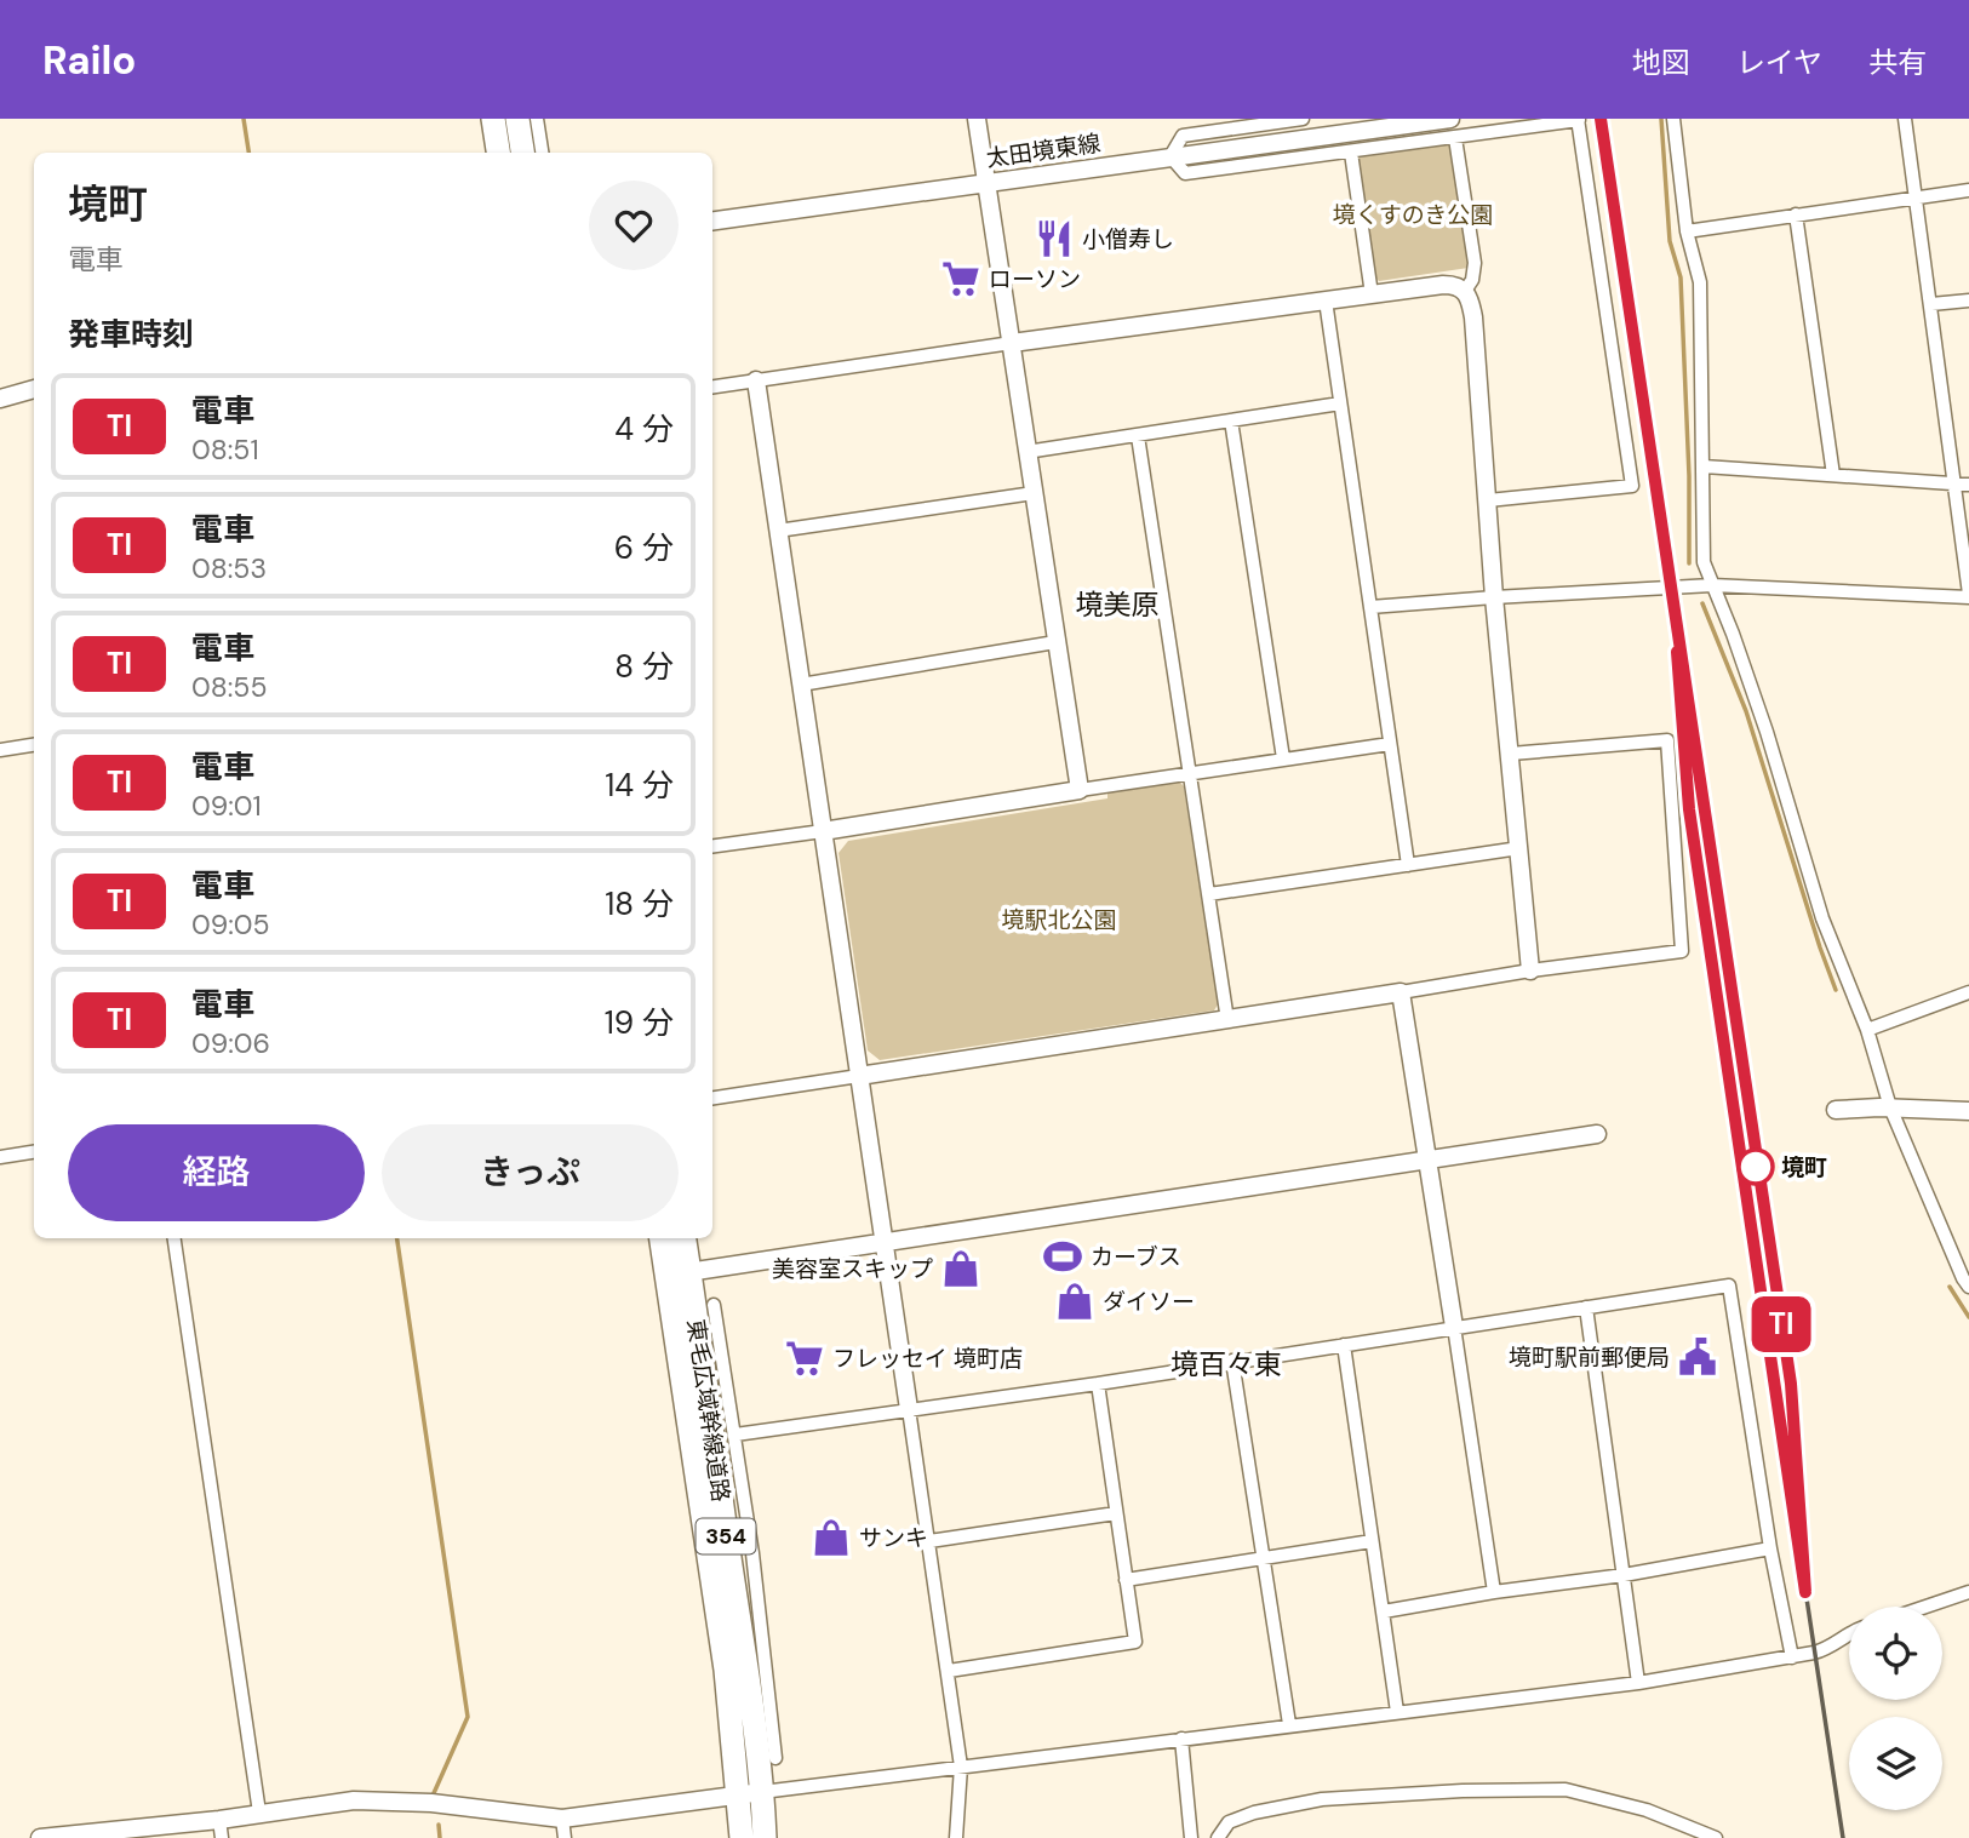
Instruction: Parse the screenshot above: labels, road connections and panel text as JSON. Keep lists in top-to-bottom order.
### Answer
{
  "streets": {
    "highway": ["東毛広域幹線道路", "354"],
    "street": ["太田境東線"]
  },
  "districts": ["境美原", "境百々東"],
  "parks": ["境くすのき公園", "境駅北公園"],
  "places": {
    "restaurant": ["小僧寿し"],
    "supermarket": ["ローソン", "フレッセイ 境町店"],
    "other": ["境町"],
    "sports": ["カーブス"],
    "shop": ["美容室スキップ", "ダイソー", "サンキ"],
    "public building": ["境町駅前郵便局"]
  },
  "page": {
    "header": "Railo",
    "nav": ["地図", "レイヤ", "共有"],
    "on_map": "TI",
    "heading": [
      ["境町", "電車"],
      "発車時刻"
    ],
    "list": [
      {
        "mark": "TI",
        "name": "電車",
        "note": "08:51",
        "value": "4 分"
      },
      {
        "mark": "TI",
        "name": "電車",
        "note": "08:53",
        "value": "6 分"
      },
      {
        "mark": "TI",
        "name": "電車",
        "note": "08:55",
        "value": "8 分"
      },
      {
        "mark": "TI",
        "name": "電車",
        "note": "09:01",
        "value": "14 分"
      },
      {
        "mark": "TI",
        "name": "電車",
        "note": "09:05",
        "value": "18 分"
      },
      {
        "mark": "TI",
        "name": "電車",
        "note": "09:06",
        "value": "19 分"
      }
    ],
    "buttons": ["経路", "きっぷ"]
  }
}
